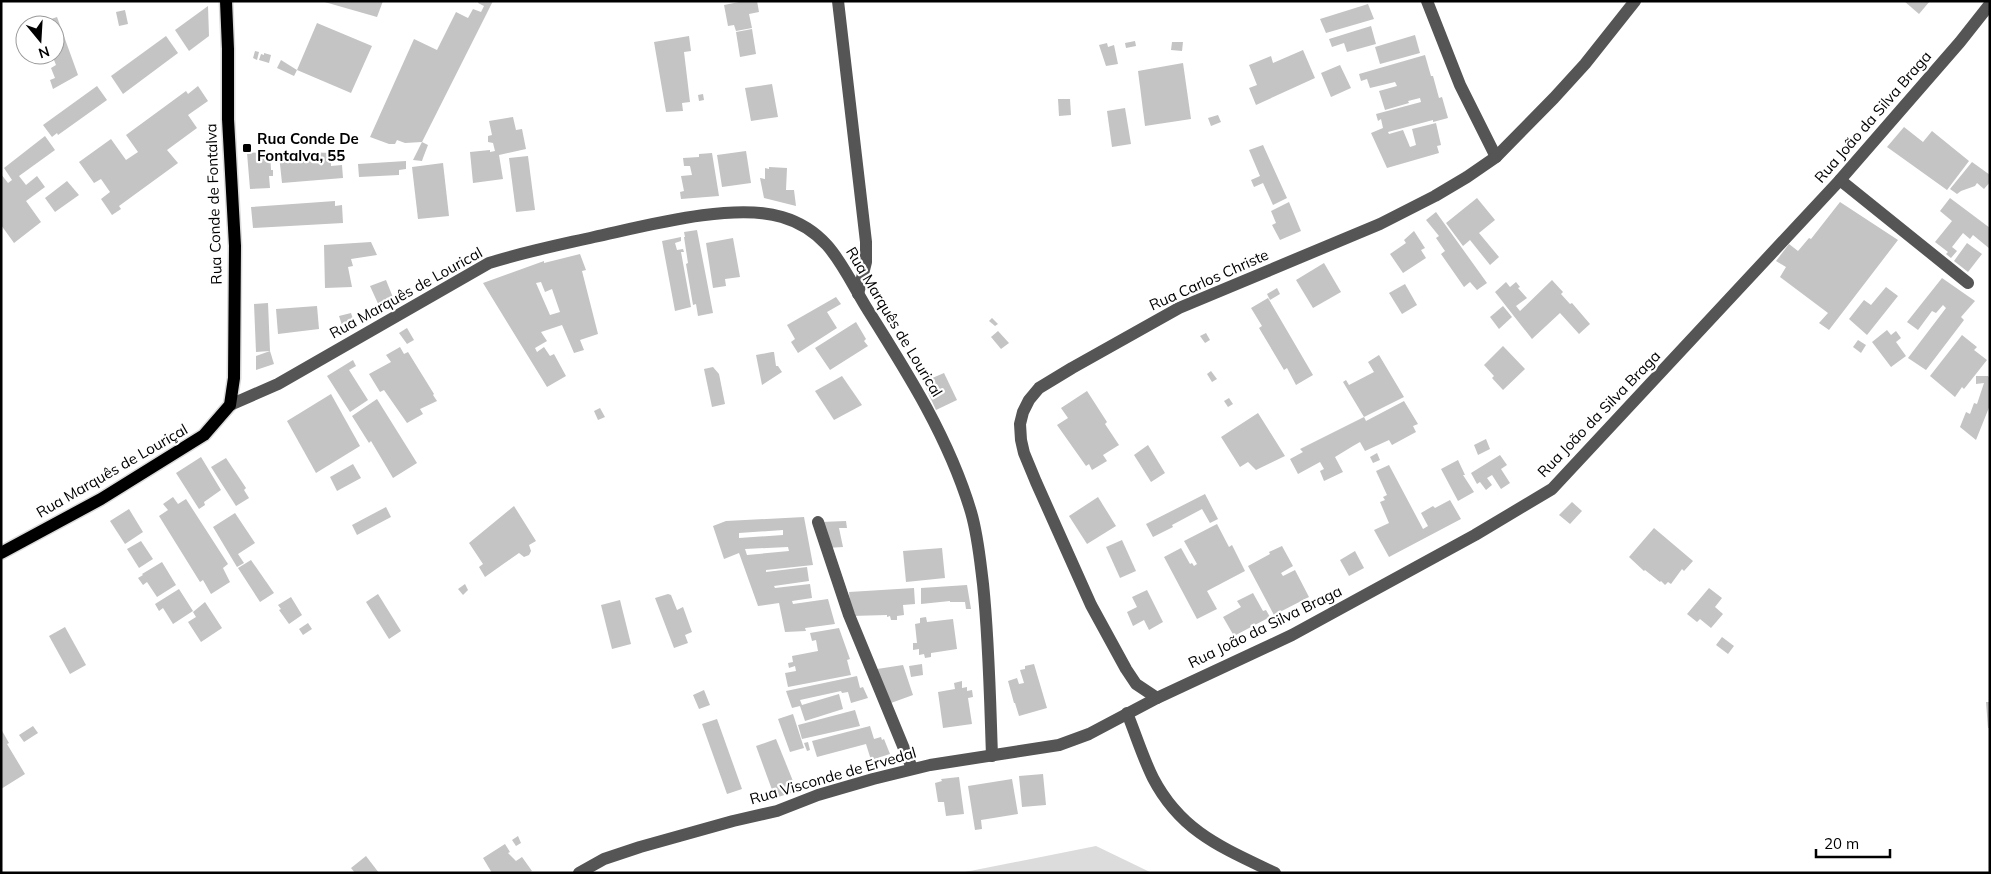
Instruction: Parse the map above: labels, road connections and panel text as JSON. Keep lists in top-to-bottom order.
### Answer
{
  "streets": {
    "main road": ["Rua Conde de Fontalva", "Rua Marquês de Louriçal"],
    "street": [
      "Rua João da Silva Braga",
      "Rua Carlos Christe",
      "Rua Marquês de Lourical",
      "Rua Visconde de Ervedal"
    ]
  },
  "crossings": [
    ["Rua João da Silva Braga", "Rua Carlos Christe"],
    ["Rua João da Silva Braga", "Rua Visconde de Ervedal"],
    ["Rua Conde de Fontalva", "Rua Marquês de Lourical"],
    ["Rua Conde de Fontalva", "Rua Marquês de Louriçal"],
    ["Rua Marquês de Lourical", "Rua Marquês de Louriçal"],
    ["Rua Marquês de Lourical", "Rua Visconde de Ervedal"]
  ],
  "places": {
    "transit": ["Rua Conde De Fontalva, 55"]
  },
  "scale_bar": "20 m",
  "north": "bottom"
}
